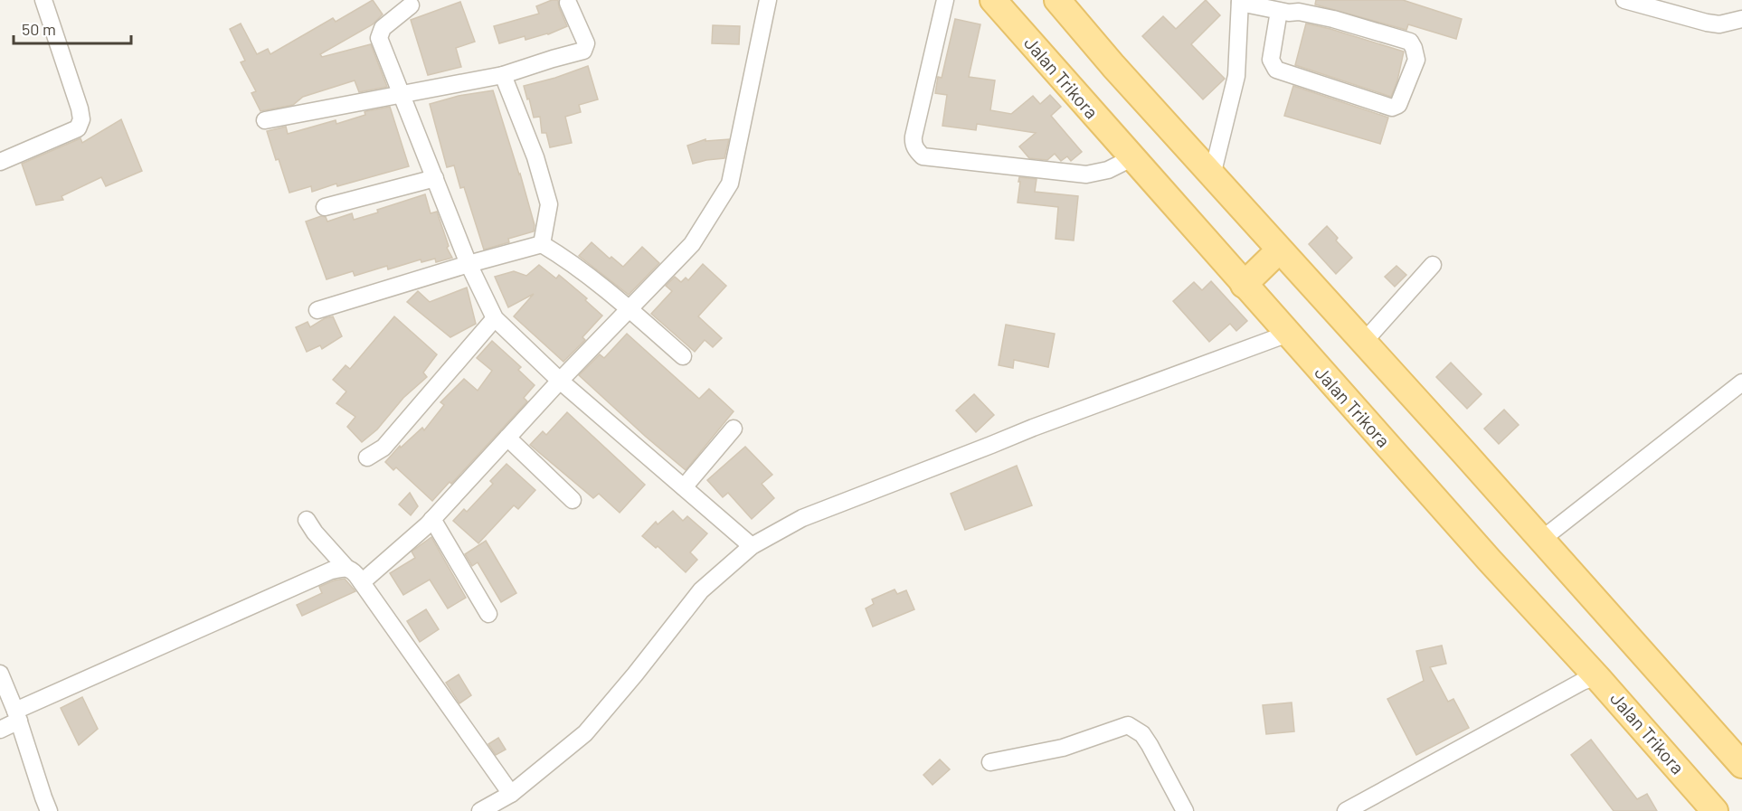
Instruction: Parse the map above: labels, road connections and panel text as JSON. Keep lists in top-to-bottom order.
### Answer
{
  "streets": {
    "main road": ["Jalan Trikora"]
  },
  "scale_bar": "50 m"
}
